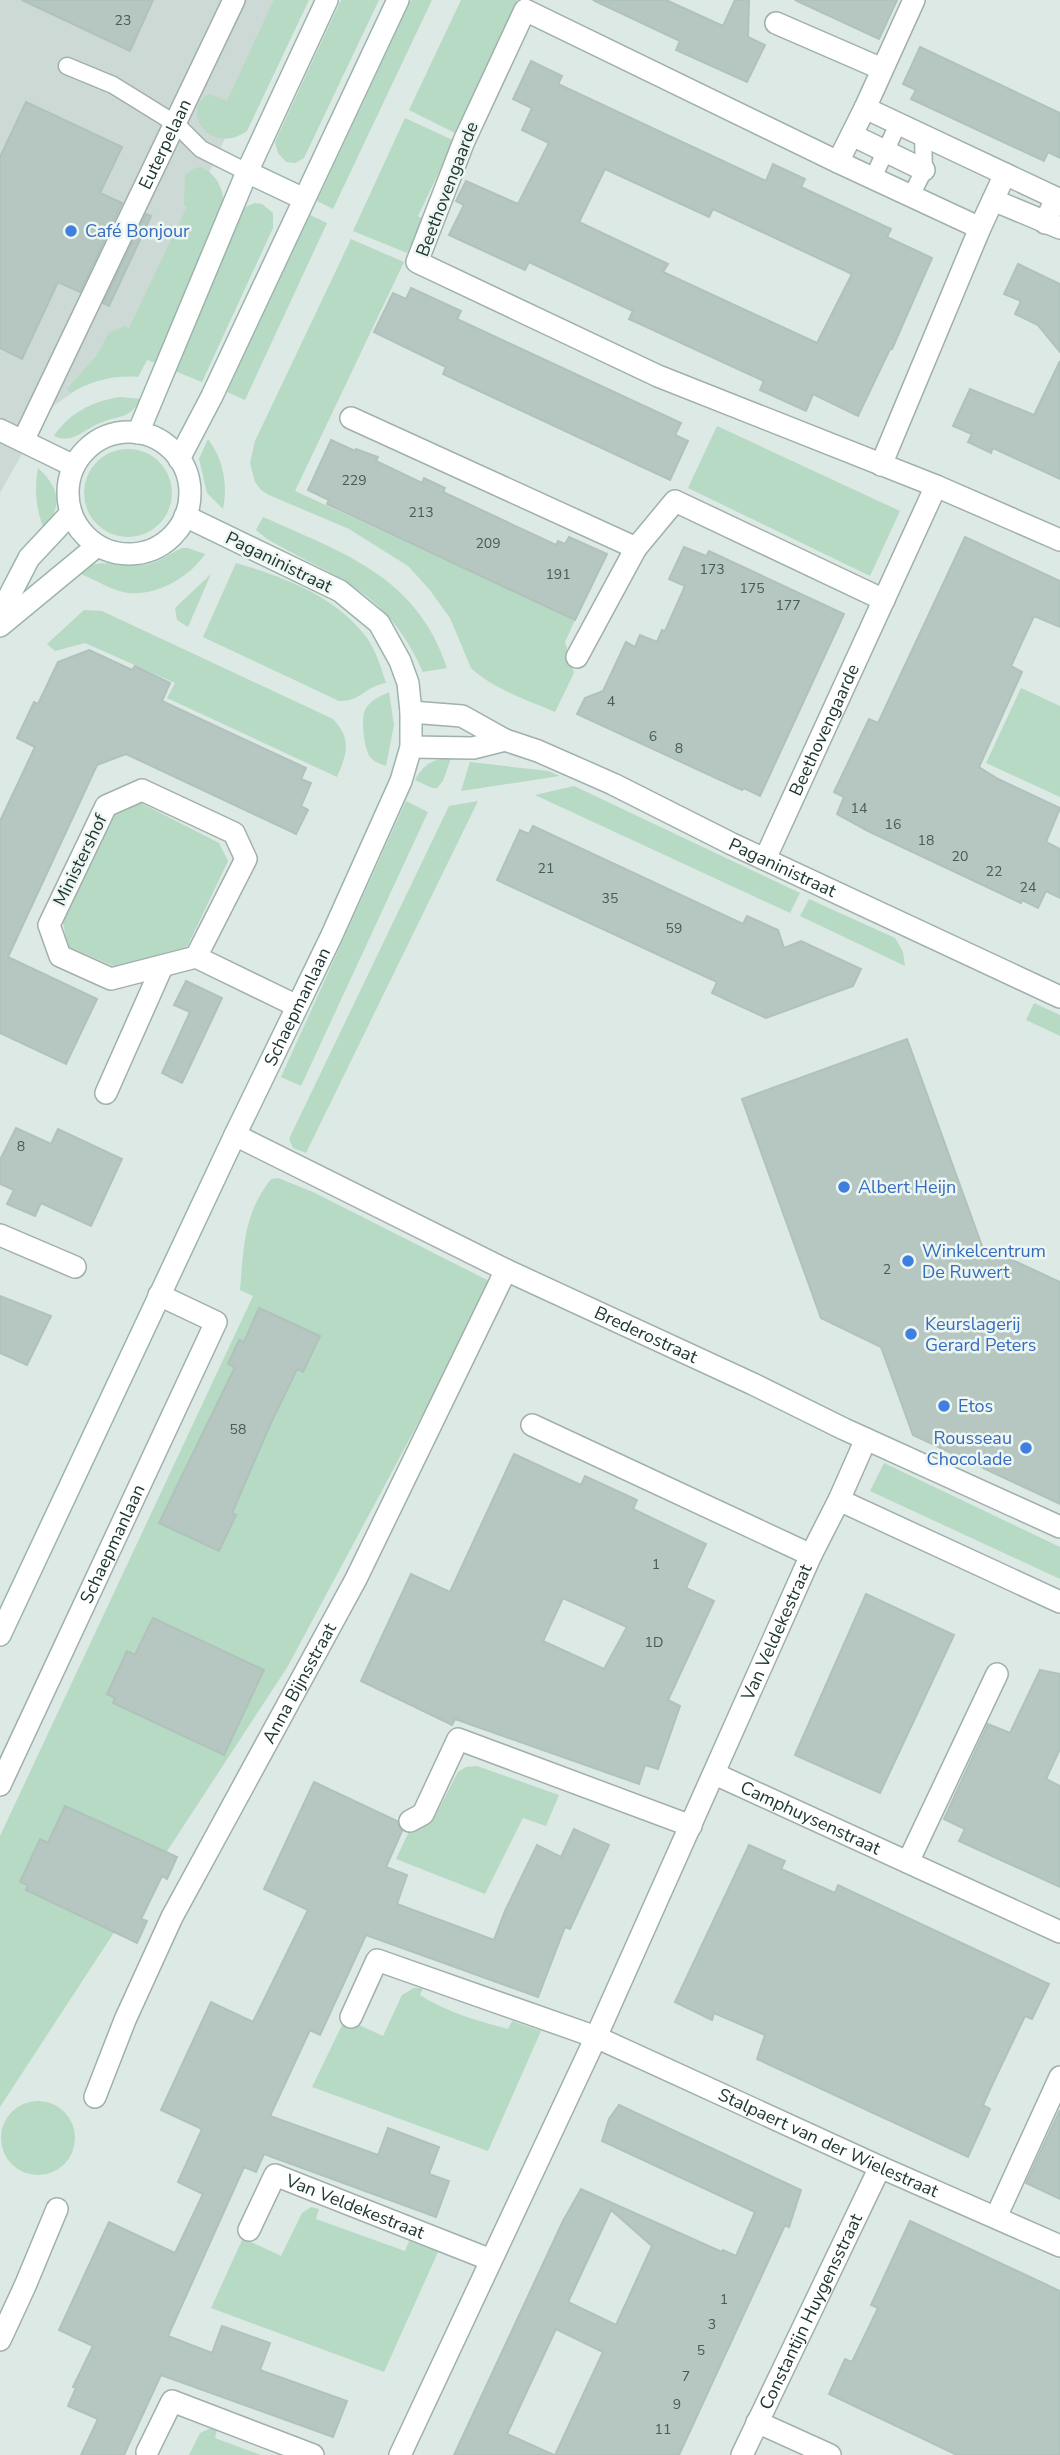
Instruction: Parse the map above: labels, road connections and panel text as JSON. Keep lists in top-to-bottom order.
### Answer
{
  "streets": {
    "street": [
      "Euterpelaan",
      "Beethovengaarde",
      "Paganinistraat",
      "Ministershof",
      "Schaepmanlaan",
      "Brederostraat",
      "Van Veldekestraat",
      "Anna Bijnsstraat",
      "Camphuysenstraat",
      "Stalpaert van der Wielestraat",
      "Constantijn Huygensstraat"
    ]
  },
  "crossings": [
    ["Beethovengaarde", "Paganinistraat"],
    ["Paganinistraat", "Schaepmanlaan"],
    ["Schaepmanlaan", "Brederostraat"],
    ["Brederostraat", "Van Veldekestraat"],
    ["Brederostraat", "Anna Bijnsstraat"],
    ["Van Veldekestraat", "Camphuysenstraat"],
    ["Van Veldekestraat", "Stalpaert van der Wielestraat"],
    ["Stalpaert van der Wielestraat", "Constantijn Huygensstraat"]
  ],
  "places": [
    "Café Bonjour",
    "Albert Heijn",
    "Winkelcentrum De Ruwert",
    "Keurslagerij Gerard Peters",
    "Etos",
    "Rousseau Chocolade"
  ],
  "house_numbers": [
    "23",
    "229",
    "213",
    "209",
    "173",
    "191",
    "175",
    "177",
    "4",
    "6",
    "8",
    "14",
    "16",
    "18",
    "20",
    "21",
    "22",
    "24",
    "35",
    "59",
    "8",
    "2",
    "58",
    "1",
    "1D",
    "1",
    "3",
    "5",
    "7",
    "9",
    "11"
  ]
}
